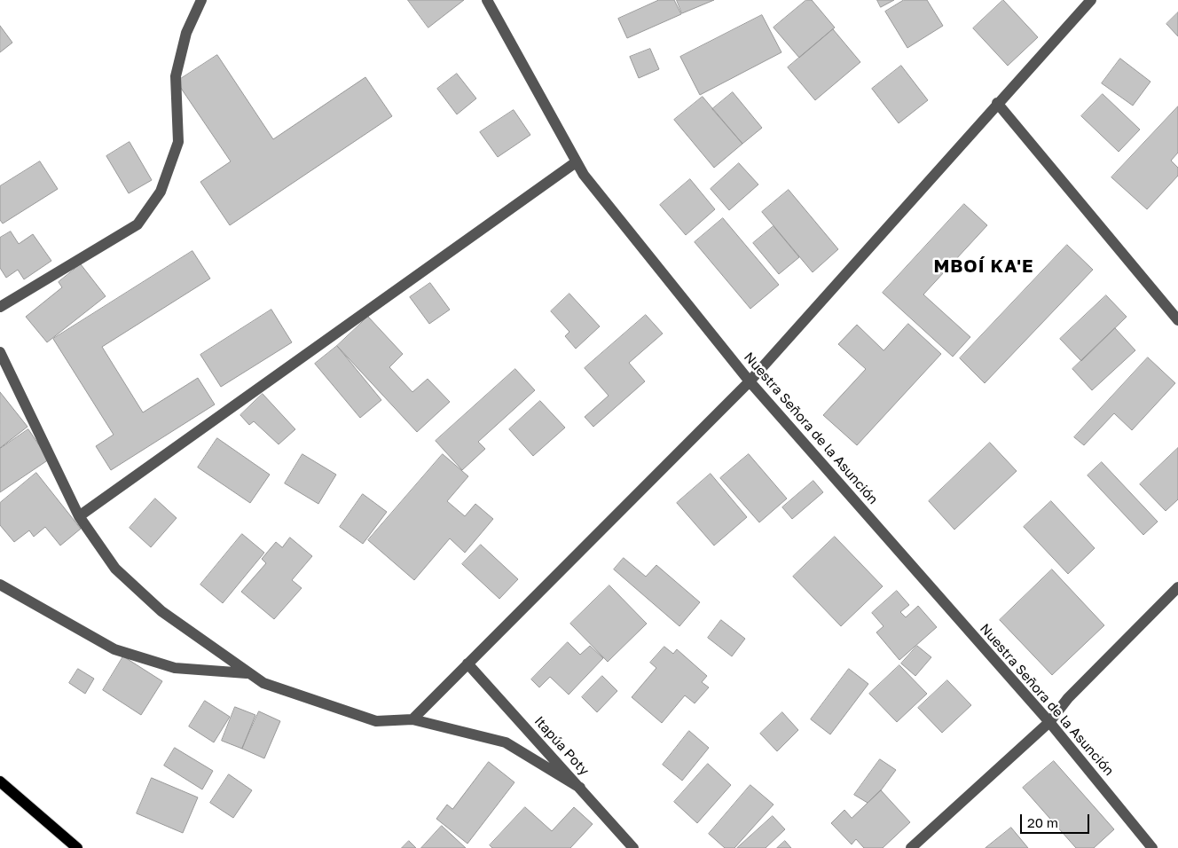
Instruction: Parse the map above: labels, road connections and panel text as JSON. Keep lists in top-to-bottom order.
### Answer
{
  "streets": {
    "street": ["Nuestra Señora de la Asunción", "Itapúa Poty"]
  },
  "districts": ["MBOÍ KA'E"],
  "scale_bar": "20 m"
}
